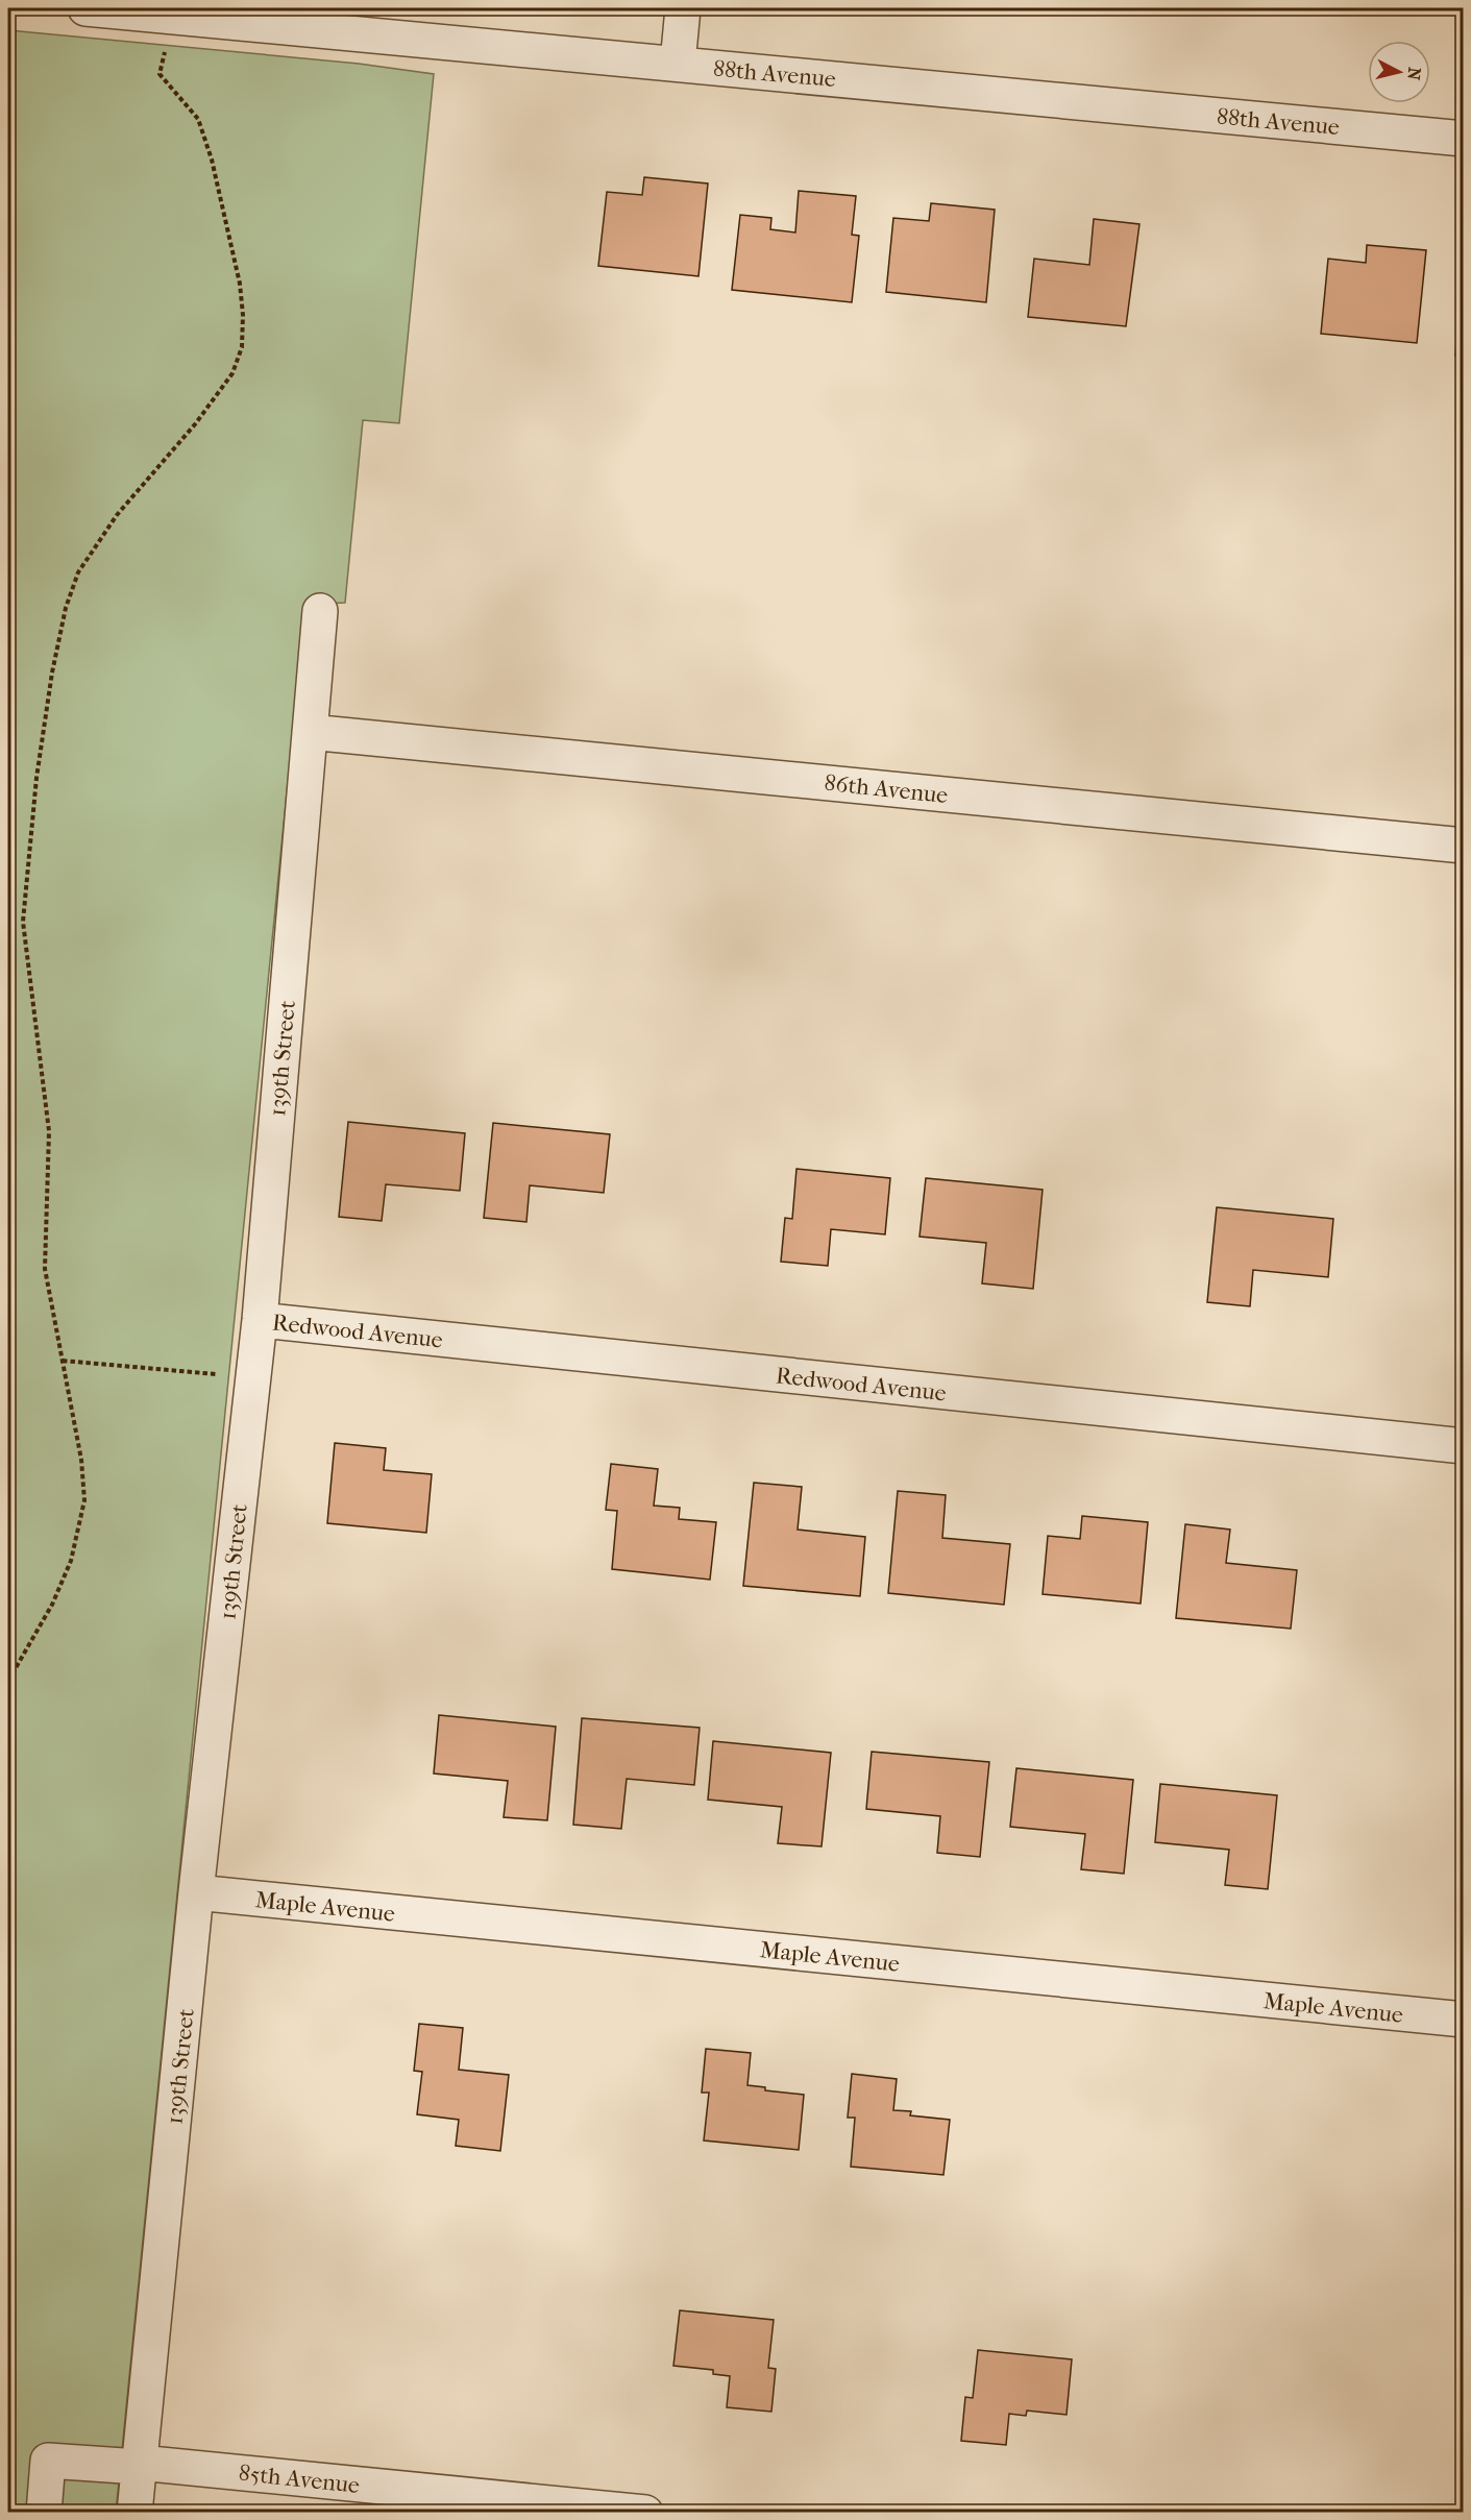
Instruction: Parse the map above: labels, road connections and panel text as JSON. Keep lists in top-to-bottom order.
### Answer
{
  "streets": {
    "street": [
      "88th Avenue",
      "86th Avenue",
      "139th Street",
      "Redwood Avenue",
      "Maple Avenue",
      "85th Avenue"
    ]
  },
  "crossings": [
    ["86th Avenue", "139th Street"],
    ["139th Street", "Redwood Avenue"],
    ["139th Street", "Maple Avenue"],
    ["139th Street", "85th Avenue"]
  ],
  "north": "right"
}
